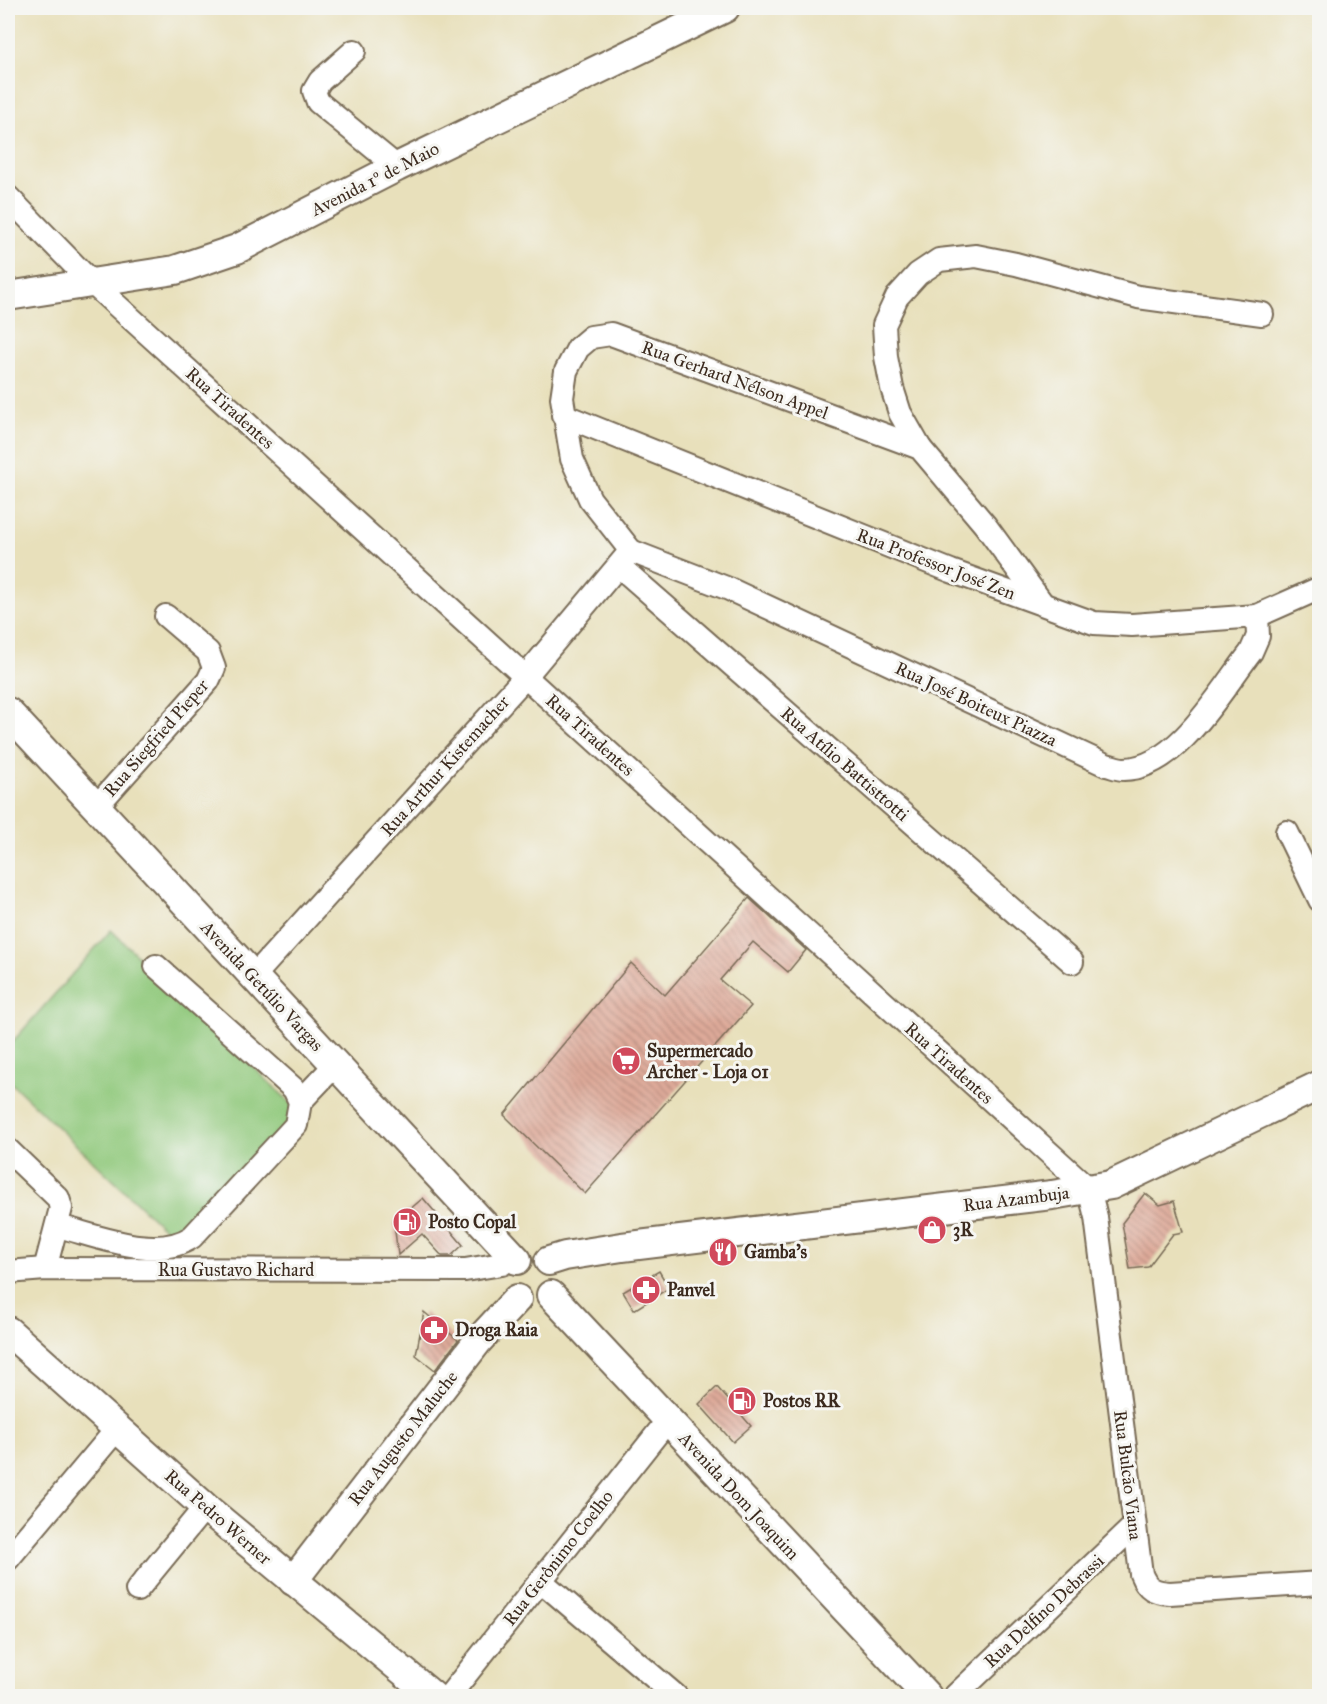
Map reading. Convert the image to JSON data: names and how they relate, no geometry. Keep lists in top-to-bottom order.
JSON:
{
  "streets": {
    "main road": [
      "Avenida 1º de Maio",
      "Avenida Getúlio Vargas",
      "Rua Azambuja",
      "Rua Augusto Maluche",
      "Avenida Dom Joaquim",
      "Rua Pedro Werner"
    ],
    "street": [
      "Rua Gerhard Nélson Appel",
      "Rua Tiradentes",
      "Rua Professor José Zen",
      "Rua José Boiteux Piazza",
      "Rua Siegfried Pieper",
      "Rua Atílio Battisttotti",
      "Rua Arthur Kistemacher",
      "Rua Gustavo Richard",
      "Rua Bulcão Viana",
      "Rua Gerônimo Coelho",
      "Rua Delfino Debrassi"
    ]
  },
  "crossings": [
    ["Avenida 1º de Maio", "Rua Tiradentes"],
    ["Rua Gerhard Nélson Appel", "Rua Professor José Zen"],
    ["Rua Gerhard Nélson Appel", "Rua José Boiteux Piazza"],
    ["Rua Gerhard Nélson Appel", "Rua Atílio Battisttotti"],
    ["Rua Gerhard Nélson Appel", "Rua Arthur Kistemacher"],
    ["Rua Tiradentes", "Rua Arthur Kistemacher"],
    ["Rua Tiradentes", "Rua Azambuja"],
    ["Rua Tiradentes", "Rua Bulcão Viana"],
    ["Rua Professor José Zen", "Rua José Boiteux Piazza"],
    ["Rua José Boiteux Piazza", "Rua Atílio Battisttotti"],
    ["Rua José Boiteux Piazza", "Rua Arthur Kistemacher"],
    ["Rua Siegfried Pieper", "Avenida Getúlio Vargas"],
    ["Rua Atílio Battisttotti", "Rua Arthur Kistemacher"],
    ["Rua Arthur Kistemacher", "Avenida Getúlio Vargas"],
    ["Avenida Getúlio Vargas", "Rua Azambuja"],
    ["Avenida Getúlio Vargas", "Rua Gustavo Richard"],
    ["Avenida Getúlio Vargas", "Rua Augusto Maluche"],
    ["Avenida Getúlio Vargas", "Avenida Dom Joaquim"],
    ["Rua Azambuja", "Rua Gustavo Richard"],
    ["Rua Azambuja", "Rua Augusto Maluche"],
    ["Rua Azambuja", "Rua Bulcão Viana"],
    ["Rua Azambuja", "Avenida Dom Joaquim"],
    ["Rua Gustavo Richard", "Rua Augusto Maluche"],
    ["Rua Gustavo Richard", "Avenida Dom Joaquim"],
    ["Rua Augusto Maluche", "Avenida Dom Joaquim"],
    ["Rua Augusto Maluche", "Rua Pedro Werner"],
    ["Rua Bulcão Viana", "Rua Delfino Debrassi"],
    ["Avenida Dom Joaquim", "Rua Gerônimo Coelho"]
  ],
  "places": {
    "supermarket": ["Supermercado Archer - Loja 01"],
    "fuel station": ["Posto Copal", "Postos RR"],
    "shop": ["3R"],
    "restaurant": ["Gamba's"],
    "pharmacy": ["Panvel", "Droga Raia"]
  }
}
